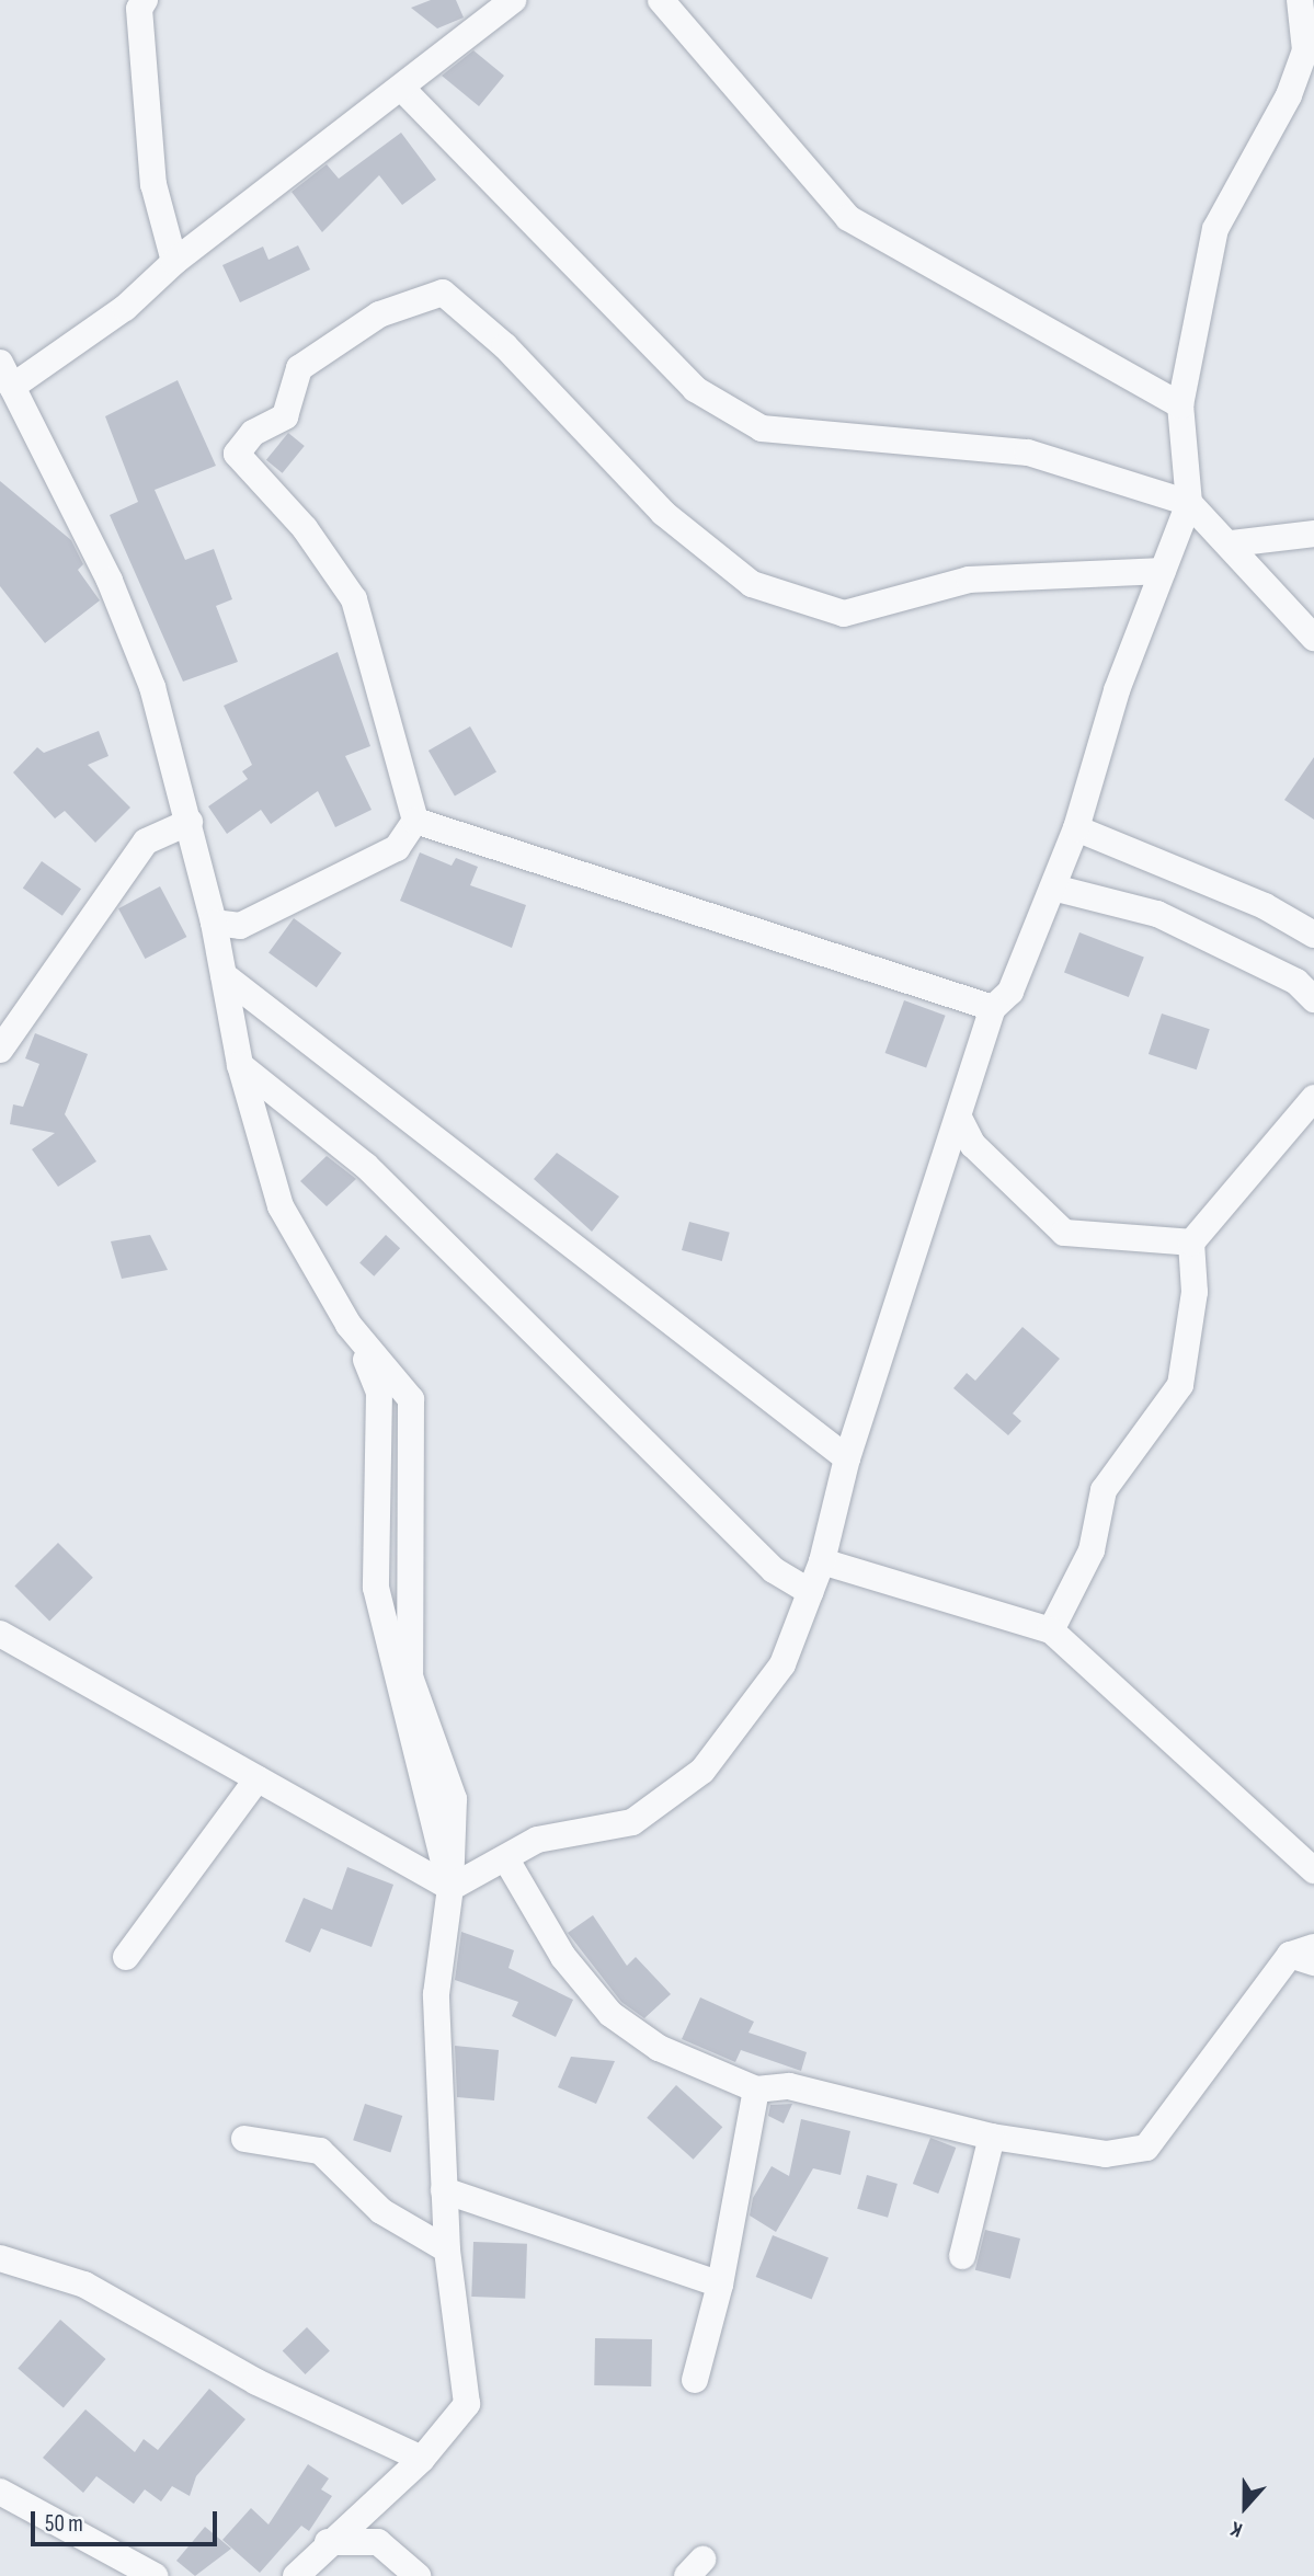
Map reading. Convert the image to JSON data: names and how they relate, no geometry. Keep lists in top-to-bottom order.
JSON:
{
  "scale_bar": "50 m",
  "north": "bottom"
}
